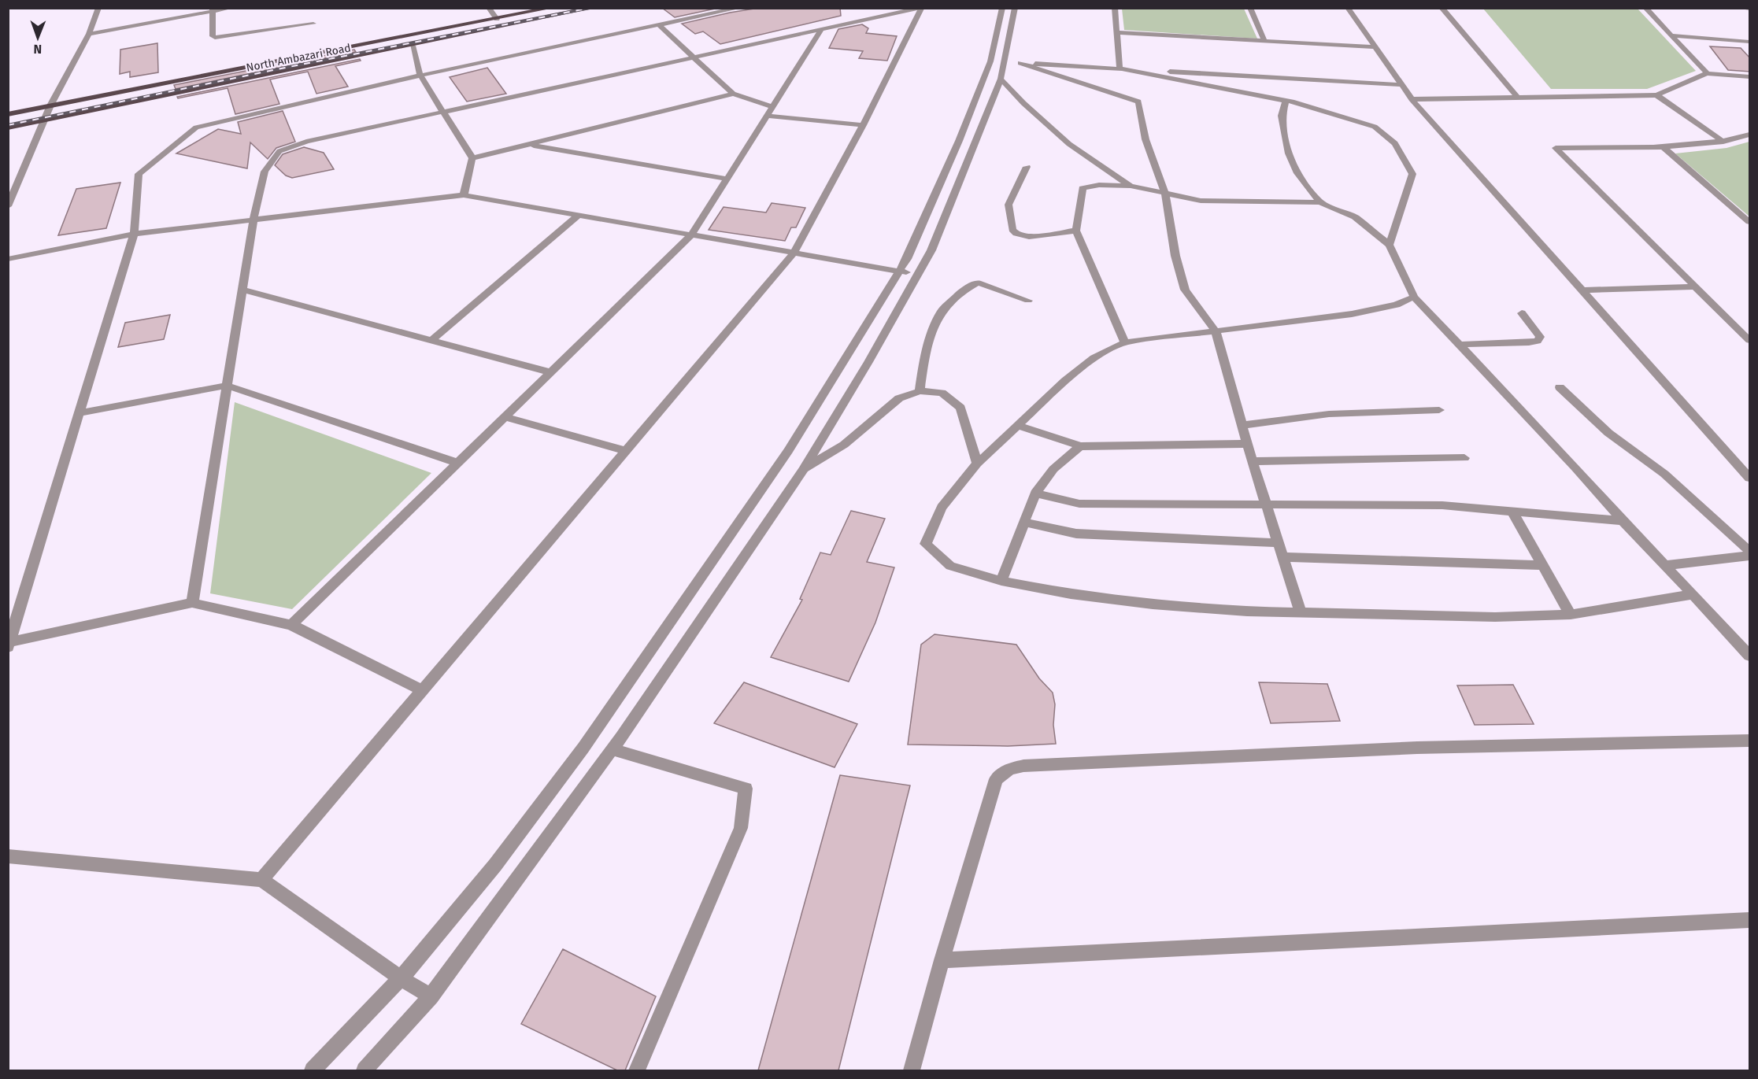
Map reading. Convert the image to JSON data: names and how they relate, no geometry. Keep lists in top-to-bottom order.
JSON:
{
  "streets": {
    "main road": ["North Ambazari Road"]
  },
  "north": "bottom"
}
